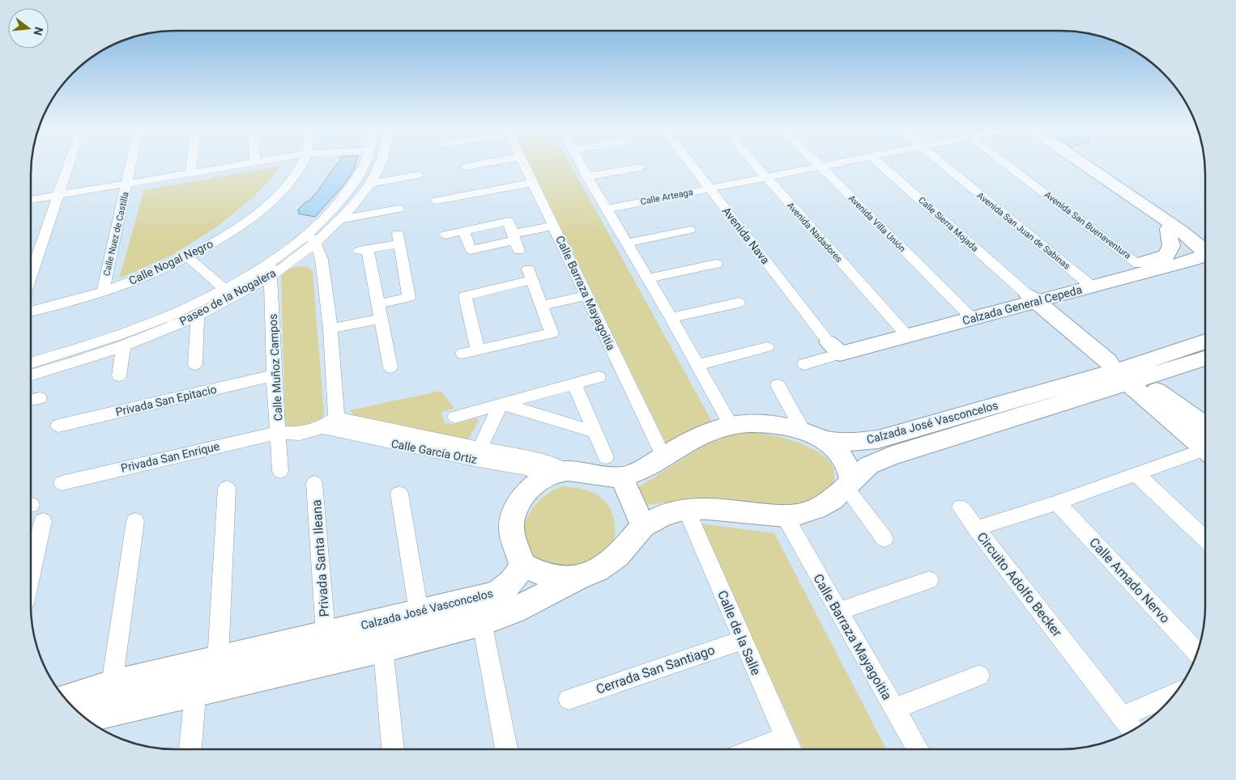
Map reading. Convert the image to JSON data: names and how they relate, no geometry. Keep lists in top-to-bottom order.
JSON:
{
  "streets": {
    "street": [
      "Calle Arteaga",
      "Avenida Villa Unión",
      "Calle Sierra Mojada",
      "Avenida San Buenaventura",
      "Avenida San Juan de Sabinas",
      "Avenida Nadadores",
      "Calle Nuez de Castilla",
      "Avenida Nava",
      "Calle Nogal Negro",
      "Calle Barraza Mayagoitia",
      "Paseo de la Nogalera",
      "Calzada General Cepeda",
      "Calle Muñoz Campos",
      "Privada San Epitacio",
      "Calzada José Vasconcelos",
      "Calle García Ortiz",
      "Privada San Enrique",
      "Privada Santa Ileana",
      "Calle Amado Nervo",
      "Circuito Adolfo Becker",
      "Calle de la Salle",
      "Cerrada San Santiago"
    ]
  },
  "crossings": [
    ["Calle Arteaga", "Avenida Villa Unión"],
    ["Calle Arteaga", "Avenida Nadadores"],
    ["Calle Arteaga", "Avenida Nava"],
    ["Avenida Villa Unión", "Calzada General Cepeda"],
    ["Calle Sierra Mojada", "Calzada General Cepeda"],
    ["Avenida San Buenaventura", "Calzada General Cepeda"],
    ["Avenida San Juan de Sabinas", "Calzada General Cepeda"],
    ["Avenida Nadadores", "Calzada General Cepeda"],
    ["Calle Nuez de Castilla", "Calle Nogal Negro"],
    ["Avenida Nava", "Calzada General Cepeda"],
    ["Calle Barraza Mayagoitia", "Calzada José Vasconcelos"],
    ["Paseo de la Nogalera", "Calle Muñoz Campos"],
    ["Calle Muñoz Campos", "Privada San Epitacio"],
    ["Calle Muñoz Campos", "Calle García Ortiz"],
    ["Calle Muñoz Campos", "Privada San Enrique"],
    ["Calzada José Vasconcelos", "Calle García Ortiz"],
    ["Calzada José Vasconcelos", "Privada Santa Ileana"],
    ["Calzada José Vasconcelos", "Calle de la Salle"],
    ["Calle García Ortiz", "Privada San Enrique"],
    ["Calle Amado Nervo", "Circuito Adolfo Becker"],
    ["Calle de la Salle", "Cerrada San Santiago"]
  ],
  "north": "right"
}
